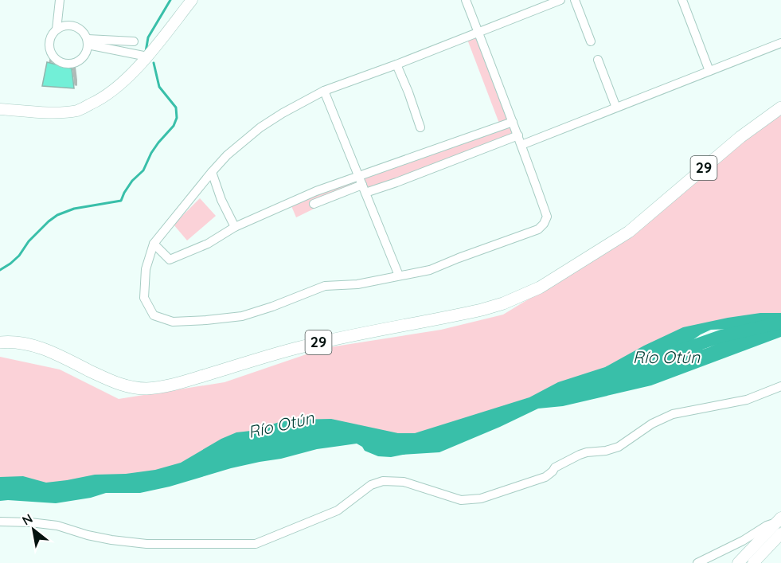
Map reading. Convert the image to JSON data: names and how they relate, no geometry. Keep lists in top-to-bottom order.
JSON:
{
  "streets": {
    "highway": ["29"]
  },
  "water": ["Río Otún"],
  "north": "top left"
}
